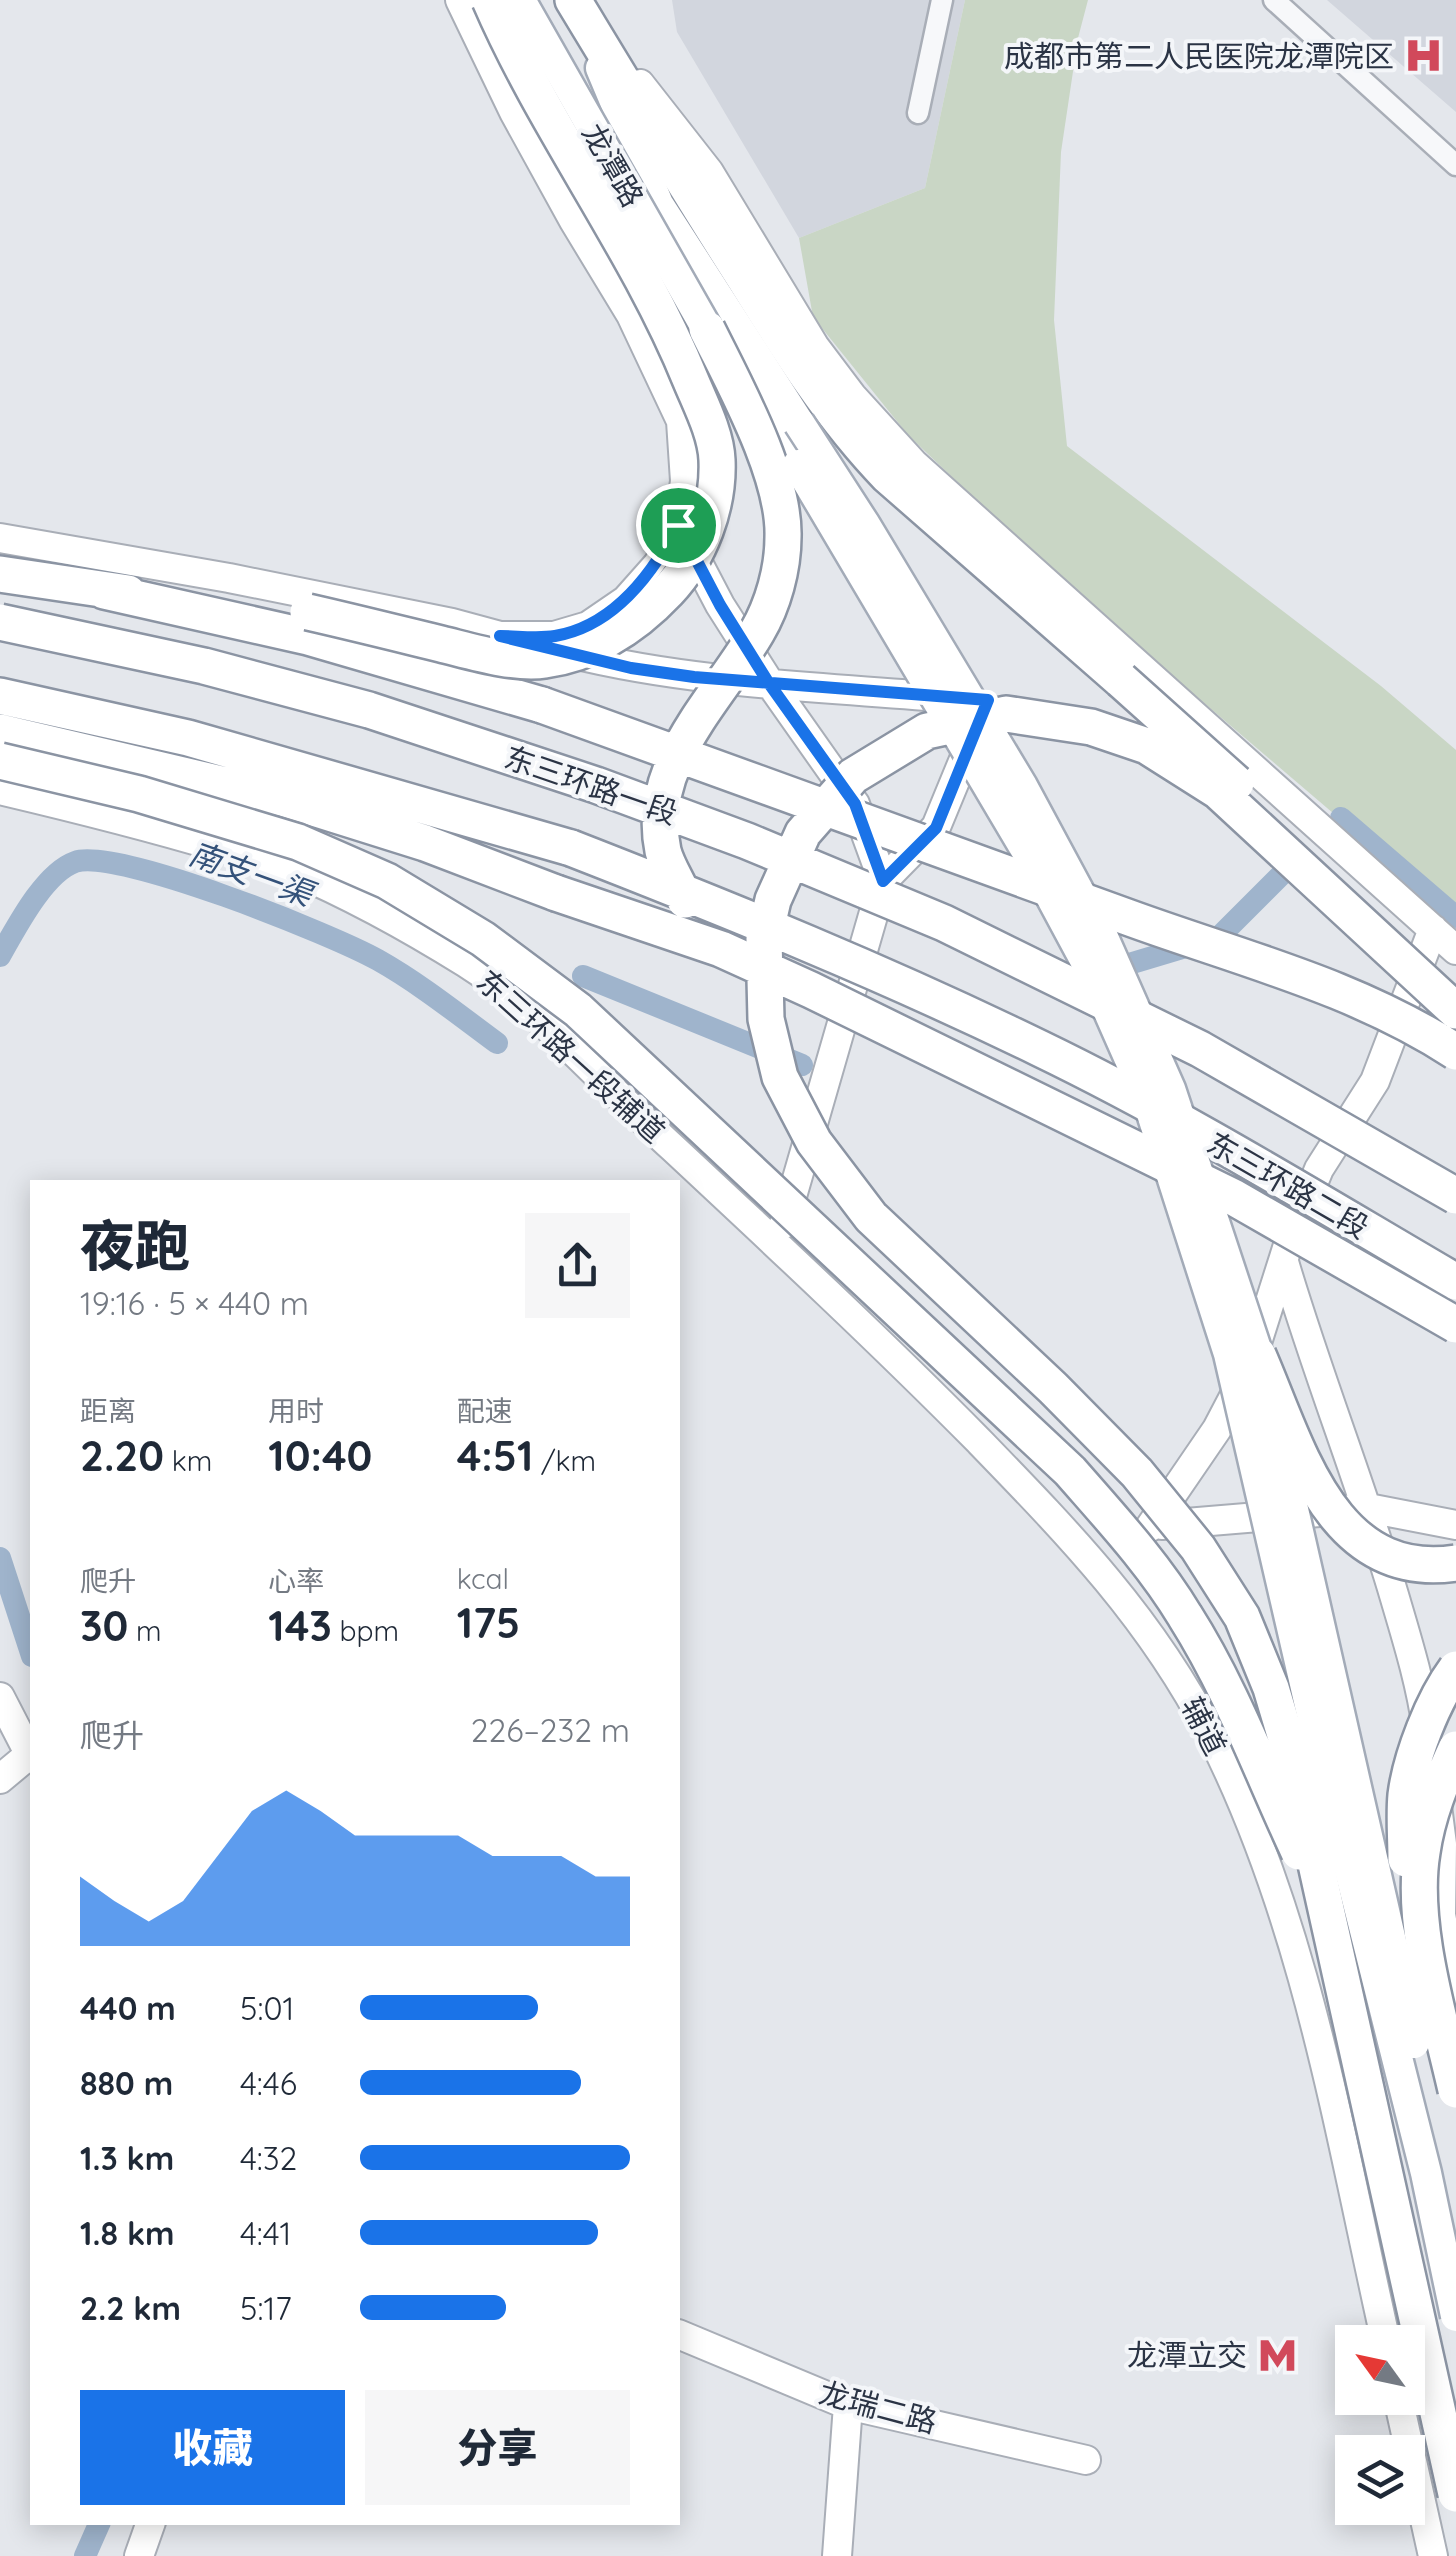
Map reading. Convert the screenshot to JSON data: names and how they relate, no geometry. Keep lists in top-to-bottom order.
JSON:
{
  "streets": {
    "highway": ["东三环路一段", "东三环路二段"],
    "main road": [
      "龙潭路",
      "东三环路一段辅道",
      "辅道",
      "龙瑞二路"
    ]
  },
  "crossings": [
    ["东三环路一段辅道", "辅道"]
  ],
  "water": ["南支一渠"],
  "places": {
    "hospital": ["成都市第二人民医院龙潭院区"],
    "metro station": ["龙潭立交"]
  },
  "north": "top left",
  "page": {
    "heading": ["夜跑", "19:16 · 5 × 440 m"],
    "stats": [
      ["距离", "2.20 km"],
      ["用时", "10:40"],
      ["配速", "4:51 /km"],
      ["爬升", "30 m"],
      ["心率", "143 bpm"],
      ["kcal", "175"]
    ],
    "chart": ["爬升", "226–232 m"],
    "list": [
      {
        "name": "440 m",
        "note": "5:01"
      },
      {
        "name": "880 m",
        "note": "4:46"
      },
      {
        "name": "1.3 km",
        "note": "4:32"
      },
      {
        "name": "1.8 km",
        "note": "4:41"
      },
      {
        "name": "2.2 km",
        "note": "5:17"
      }
    ],
    "buttons": ["收藏", "分享"]
  }
}
